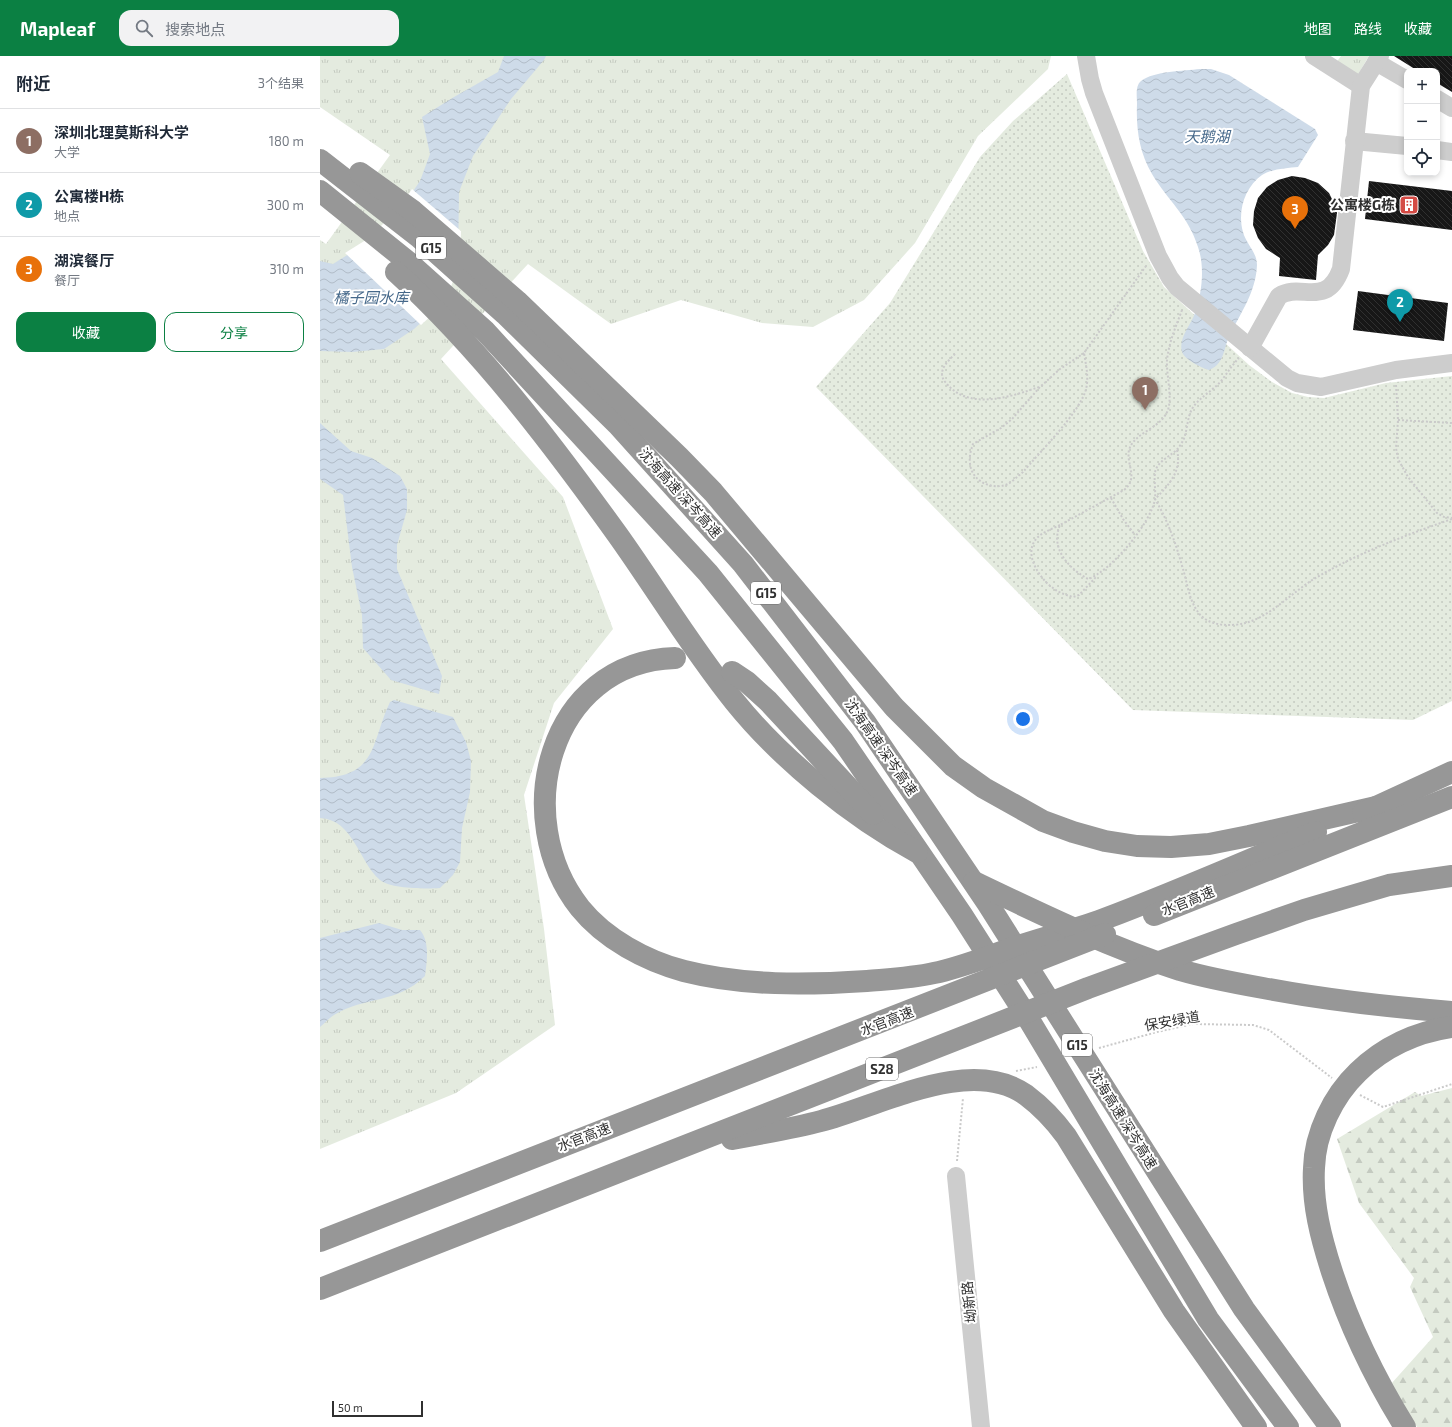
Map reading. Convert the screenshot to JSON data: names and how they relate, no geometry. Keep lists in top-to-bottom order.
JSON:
{
  "streets": {
    "highway": [
      "G15",
      "沈海高速 深岑高速",
      "水官高速",
      "S28"
    ],
    "street": ["坳新路"],
    "path": ["保安绿道"]
  },
  "water": ["天鹅湖", "橘子园水库"],
  "places": {
    "building": ["公寓楼G栋"]
  },
  "scale_bar": "50 m",
  "page": {
    "header": "Mapleaf",
    "search": "搜索地点",
    "nav": ["地图", "路线", "收藏"],
    "heading": ["附近", "3个结果"],
    "map_buttons": ["+", "−"],
    "list": [
      {
        "mark": "1",
        "name": "深圳北理莫斯科大学",
        "note": "大学",
        "value": "180 m"
      },
      {
        "mark": "2",
        "name": "公寓楼H栋",
        "note": "地点",
        "value": "300 m"
      },
      {
        "mark": "3",
        "name": "湖滨餐厅",
        "note": "餐厅",
        "value": "310 m"
      }
    ],
    "pins": ["3", "2", "1"],
    "buttons": ["收藏", "分享"],
    "scale": "50 m"
  }
}
